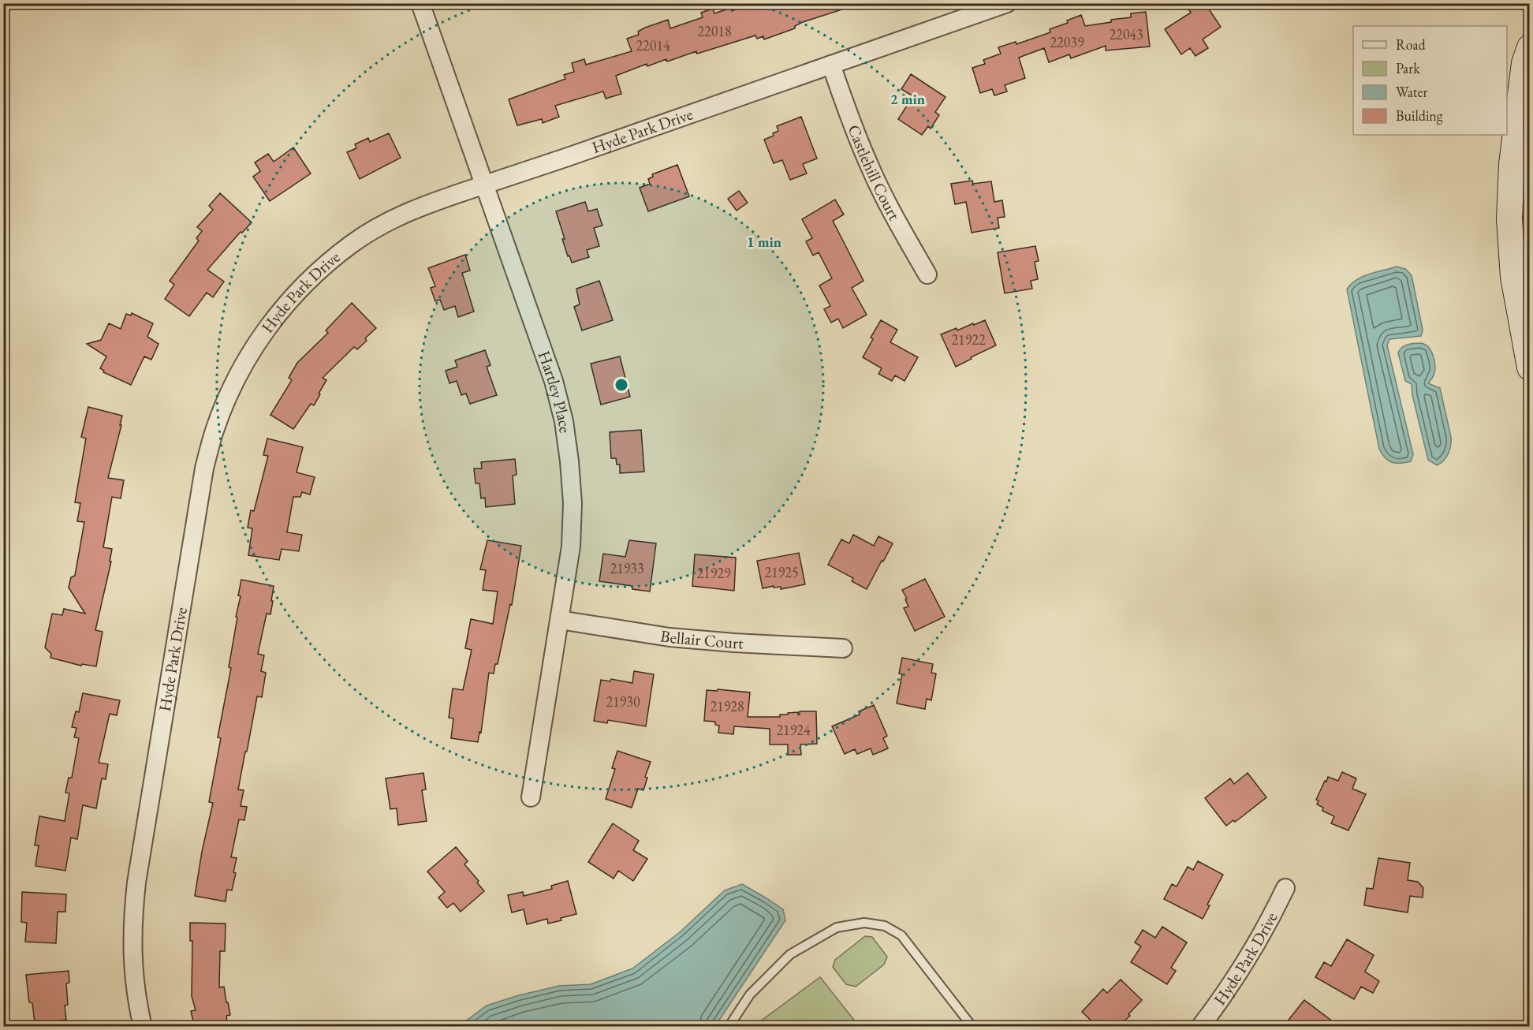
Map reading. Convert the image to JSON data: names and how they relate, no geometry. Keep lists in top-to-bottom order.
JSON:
{
  "streets": {
    "street": [
      "Hyde Park Drive",
      "Castlehill Court",
      "Hartley Place",
      "Bellair Court"
    ]
  },
  "crossings": [
    ["Hyde Park Drive", "Castlehill Court"],
    ["Hyde Park Drive", "Hartley Place"],
    ["Hartley Place", "Bellair Court"]
  ],
  "house_numbers": [
    "22018",
    "22043",
    "22039",
    "22014",
    "21922",
    "21933",
    "21925",
    "21929",
    "21930",
    "21928",
    "21924"
  ],
  "legend": [
    "Road",
    "Park",
    "Water",
    "Building"
  ],
  "rings": ["2 min", "1 min"]
}
